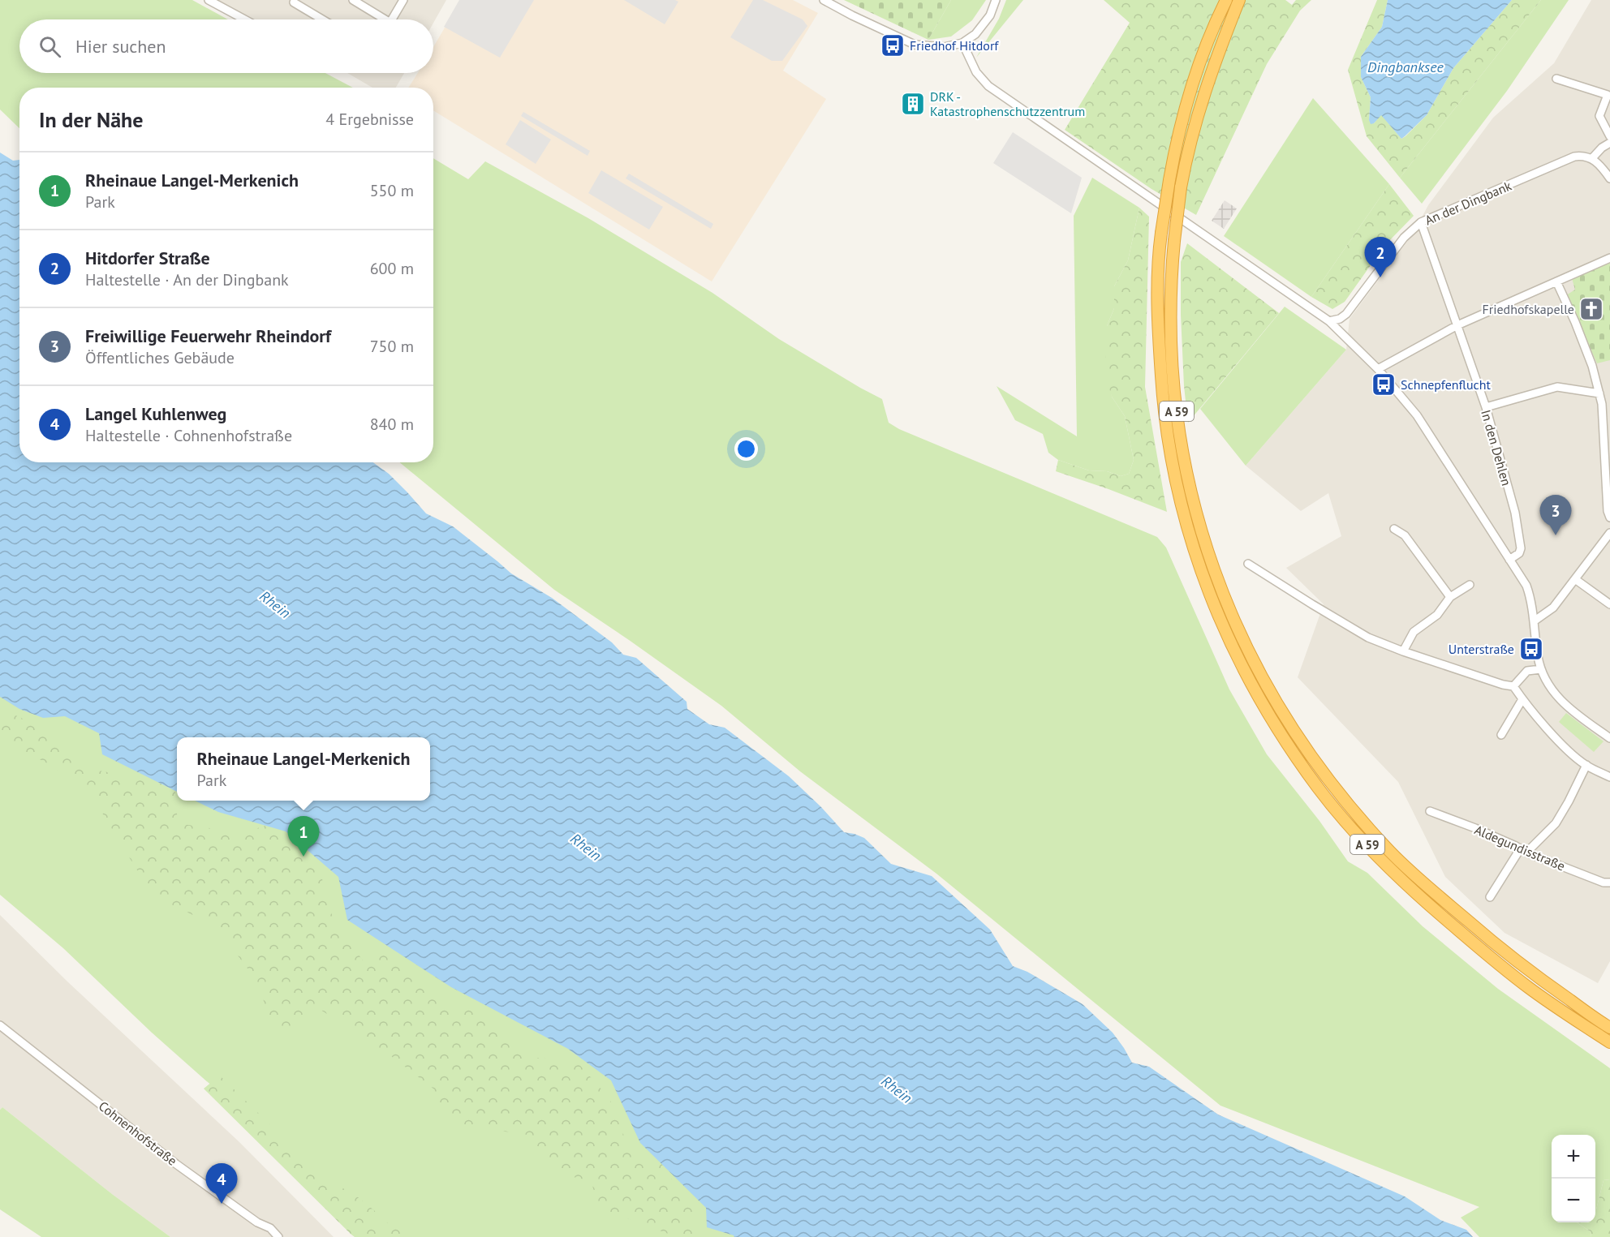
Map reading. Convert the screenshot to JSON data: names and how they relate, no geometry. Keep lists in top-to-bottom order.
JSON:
{
  "streets": {
    "highway": ["A 59"],
    "street": [
      "An der Dingbank",
      "In den Dehlen",
      "Aldegundisstraße",
      "Cohnenhofstraße"
    ]
  },
  "crossings": [
    ["An der Dingbank", "In den Dehlen"]
  ],
  "water": ["Dingbanksee", "Rhein"],
  "places": {
    "bus stop": ["Friedhof Hitdorf", "Schnepfenflucht", "Unterstraße"],
    "building": ["DRK - Katastrophenschutzzentrum"],
    "church": ["Friedhofskapelle"]
  },
  "page": {
    "search": "Hier suchen",
    "heading": ["In der Nähe", "4 Ergebnisse"],
    "list": [
      {
        "mark": "1",
        "name": "Rheinaue Langel-Merkenich",
        "note": "Park",
        "value": "550 m"
      },
      {
        "mark": "2",
        "name": "Hitdorfer Straße",
        "note": "Haltestelle · An der Dingbank",
        "value": "600 m"
      },
      {
        "mark": "3",
        "name": "Freiwillige Feuerwehr Rheindorf",
        "note": "Öffentliches Gebäude",
        "value": "750 m"
      },
      {
        "mark": "4",
        "name": "Langel Kuhlenweg",
        "note": "Haltestelle · Cohnenhofstraße",
        "value": "840 m"
      }
    ],
    "pins": [
      "2",
      "3",
      "1",
      "4"
    ],
    "popup": ["Rheinaue Langel-Merkenich", "Park"],
    "map_buttons": ["+", "−"]
  }
}
